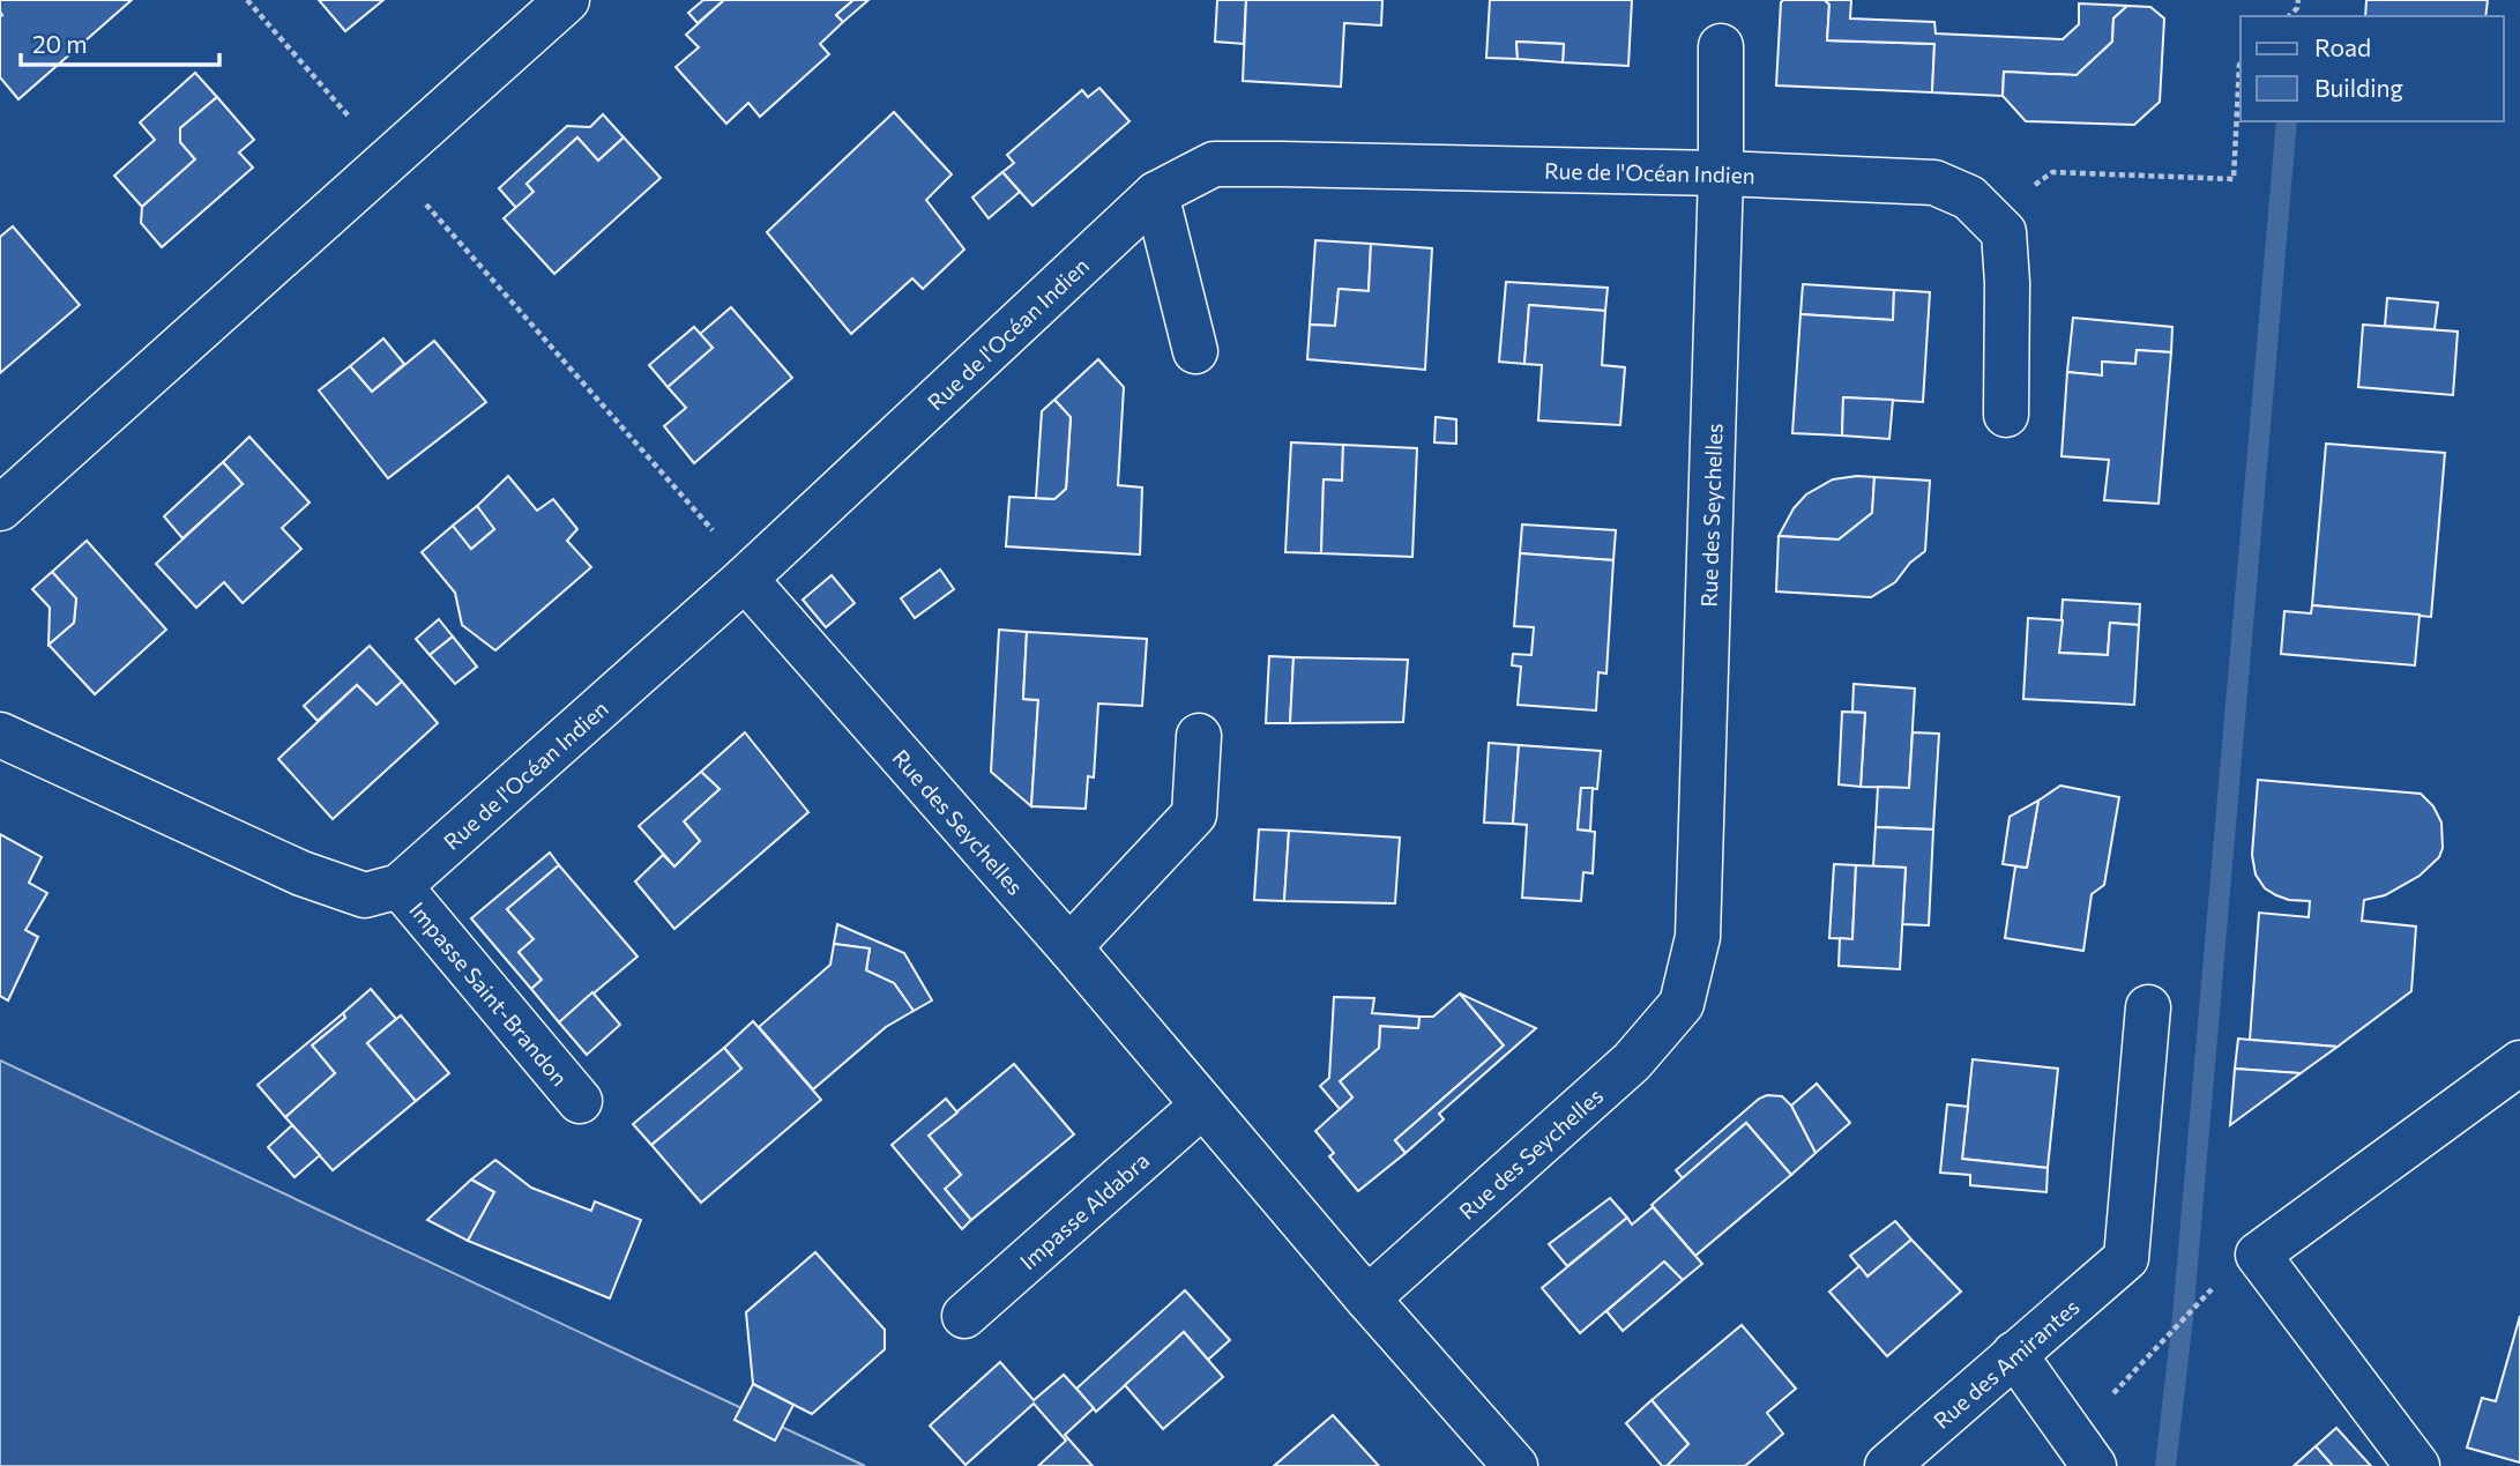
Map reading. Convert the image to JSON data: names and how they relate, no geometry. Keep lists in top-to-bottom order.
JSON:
{
  "streets": {
    "street": [
      "Rue de l'Océan Indien",
      "Rue des Seychelles",
      "Impasse Saint-Brandon",
      "Impasse Aldabra",
      "Rue des Amirantes"
    ]
  },
  "crossings": [
    ["Rue de l'Océan Indien", "Rue des Seychelles"],
    ["Rue de l'Océan Indien", "Impasse Saint-Brandon"],
    ["Rue des Seychelles", "Impasse Aldabra"]
  ],
  "legend": ["Road", "Building"],
  "scale_bar": "20 m"
}
